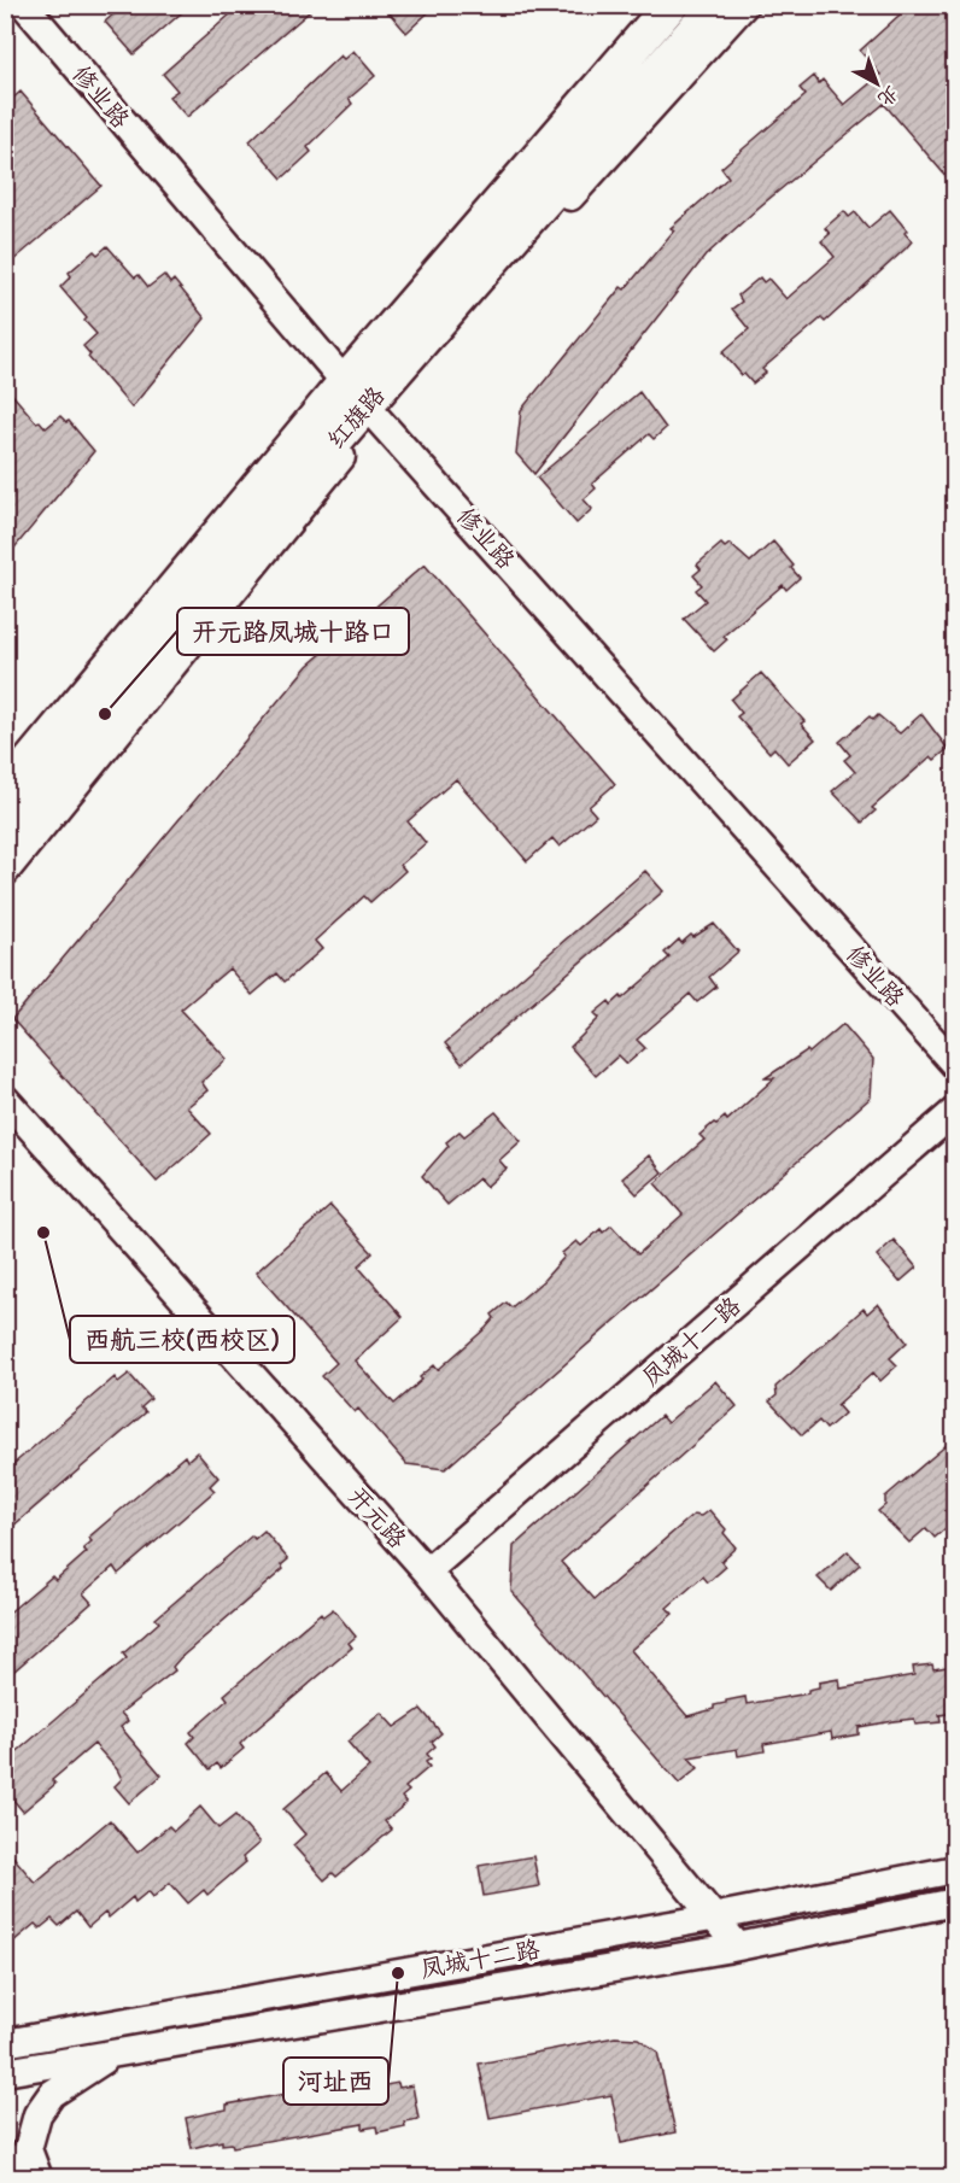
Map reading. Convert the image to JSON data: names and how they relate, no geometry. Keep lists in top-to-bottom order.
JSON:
{
  "streets": {
    "main road": ["红旗路"],
    "street": [
      "修业路",
      "凤城十一路",
      "开元路",
      "凤城十二路"
    ]
  },
  "crossings": [
    ["修业路", "红旗路"],
    ["凤城十一路", "开元路"],
    ["开元路", "凤城十二路"]
  ],
  "places": ["开元路凤城十路口", "西航三校(西校区)", "河址西"],
  "north": "bottom right"
}
